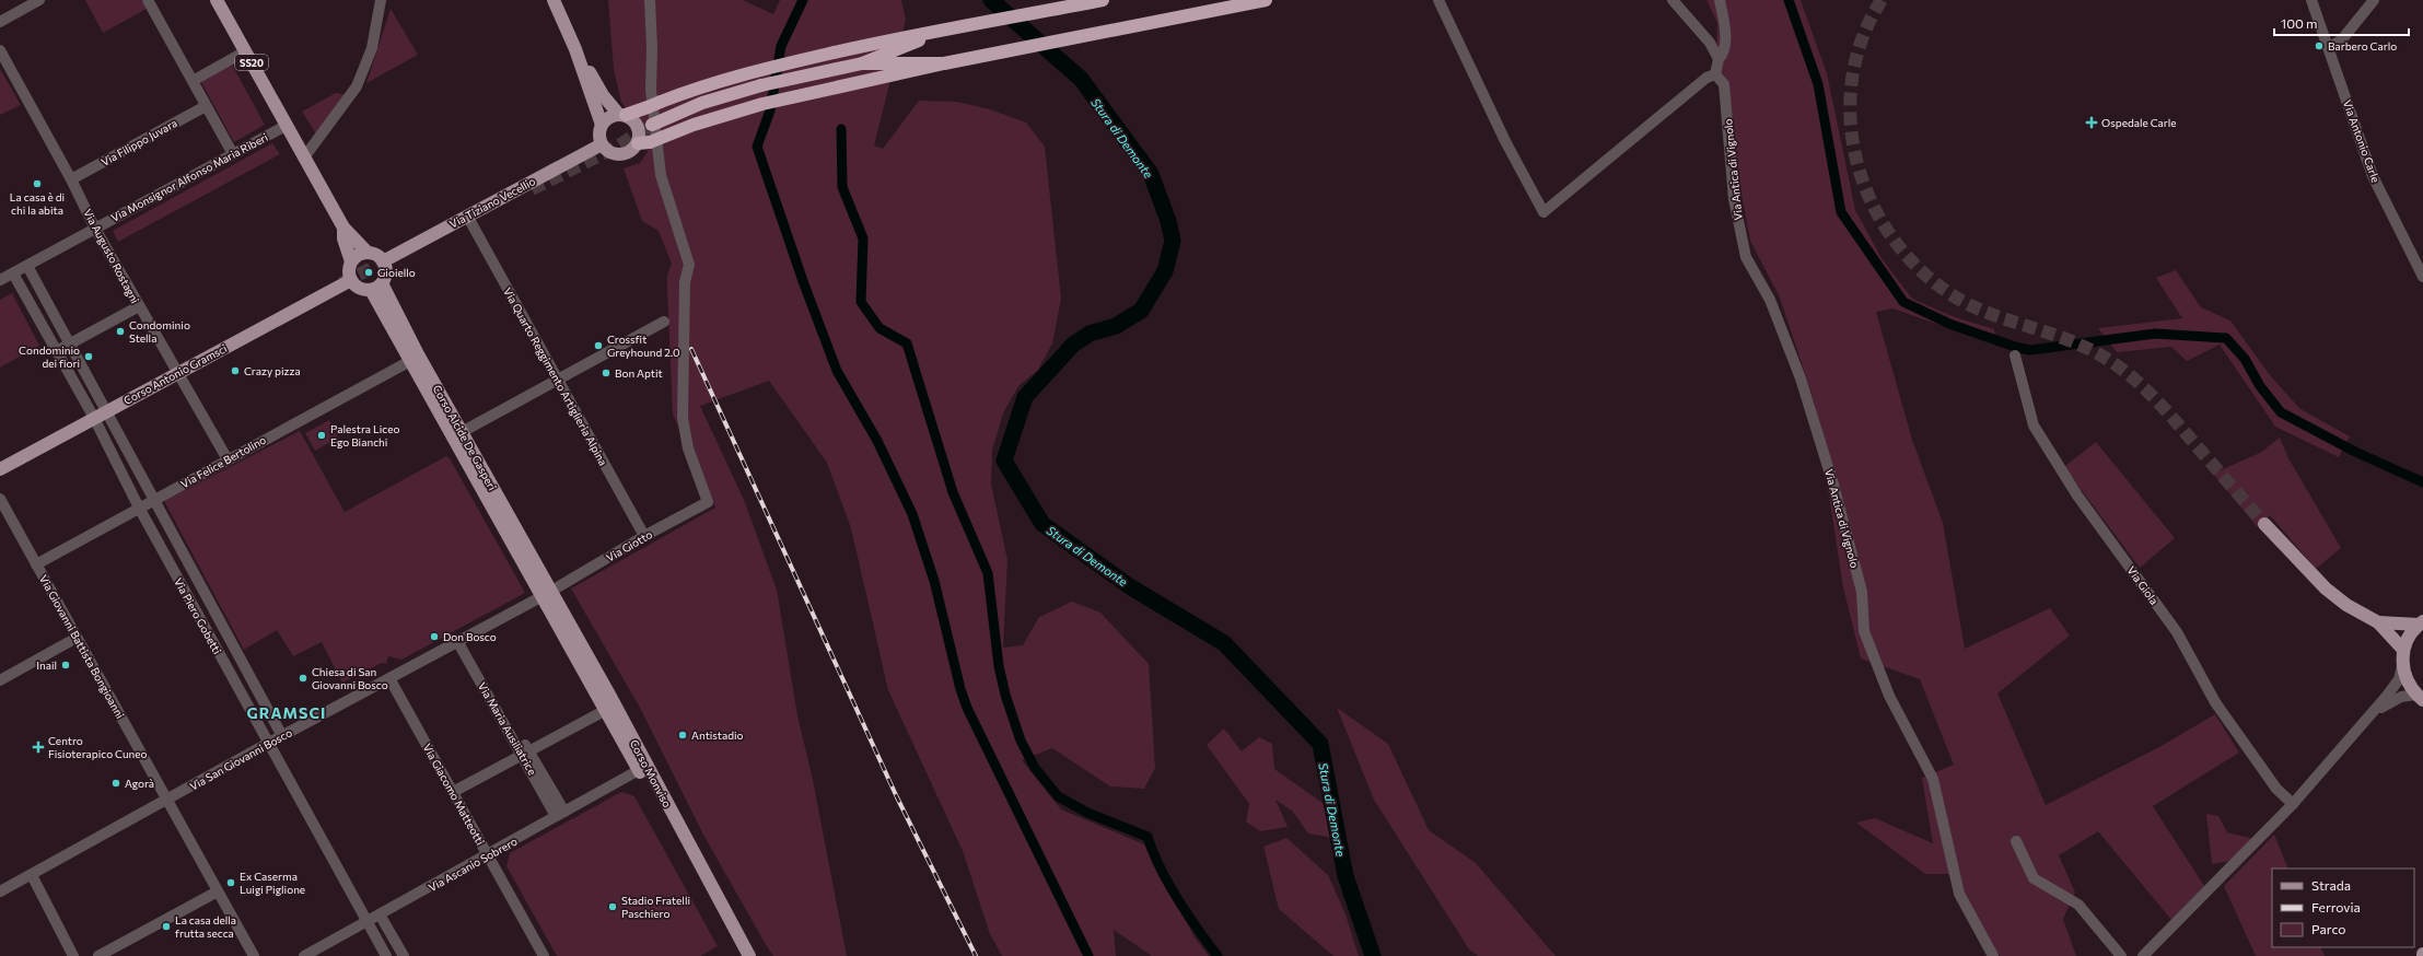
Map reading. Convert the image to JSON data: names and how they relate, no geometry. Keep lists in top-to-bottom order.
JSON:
{
  "streets": {
    "main road": [
      "SS20",
      "Via Tiziano Vecellio",
      "Corso Antonio Gramsci",
      "Corso Alcide De Gasperi",
      "Corso Monviso"
    ],
    "street": [
      "Via Antonio Carle",
      "Via Filippo Juvara",
      "Via Antica di Vignolo",
      "Via Monsignor Alfonso Maria Riberi",
      "Via Augusto Rostagni",
      "Via Quarto Reggimento Artiglieria Alpina",
      "Via Felice Bertolino",
      "Via Giotto",
      "Via Giola",
      "Via Piero Gobetti",
      "Via Giovanni Battista Bongioanni",
      "Via Maria Ausiliatrice",
      "Via San Giovanni Bosco",
      "Via Giacomo Matteotti",
      "Via Ascanio Sobrero"
    ]
  },
  "crossings": [
    ["SS20", "Via Monsignor Alfonso Maria Riberi"],
    ["SS20", "Via Tiziano Vecellio"],
    ["SS20", "Corso Antonio Gramsci"],
    ["SS20", "Corso Alcide De Gasperi"],
    ["Via Filippo Juvara", "Via Augusto Rostagni"],
    ["Via Monsignor Alfonso Maria Riberi", "Via Augusto Rostagni"],
    ["Via Monsignor Alfonso Maria Riberi", "Via Piero Gobetti"],
    ["Via Tiziano Vecellio", "Corso Antonio Gramsci"],
    ["Via Tiziano Vecellio", "Via Quarto Reggimento Artiglieria Alpina"],
    ["Via Tiziano Vecellio", "Corso Alcide De Gasperi"],
    ["Via Augusto Rostagni", "Corso Antonio Gramsci"],
    ["Via Augusto Rostagni", "Via Felice Bertolino"],
    ["Corso Antonio Gramsci", "Corso Alcide De Gasperi"],
    ["Corso Antonio Gramsci", "Via Piero Gobetti"],
    ["Via Quarto Reggimento Artiglieria Alpina", "Via Giotto"],
    ["Corso Alcide De Gasperi", "Via Felice Bertolino"],
    ["Corso Alcide De Gasperi", "Via Giotto"],
    ["Corso Alcide De Gasperi", "Via San Giovanni Bosco"],
    ["Corso Alcide De Gasperi", "Corso Monviso"],
    ["Via Felice Bertolino", "Via Piero Gobetti"],
    ["Via Felice Bertolino", "Via Giovanni Battista Bongioanni"],
    ["Via Giotto", "Via San Giovanni Bosco"],
    ["Via Giotto", "Corso Monviso"],
    ["Via Piero Gobetti", "Via San Giovanni Bosco"],
    ["Via Piero Gobetti", "Via Ascanio Sobrero"],
    ["Via Giovanni Battista Bongioanni", "Via San Giovanni Bosco"],
    ["Via Maria Ausiliatrice", "Via San Giovanni Bosco"],
    ["Via Maria Ausiliatrice", "Via Ascanio Sobrero"],
    ["Via San Giovanni Bosco", "Corso Monviso"],
    ["Via San Giovanni Bosco", "Via Giacomo Matteotti"],
    ["Corso Monviso", "Via Ascanio Sobrero"],
    ["Via Giacomo Matteotti", "Via Ascanio Sobrero"]
  ],
  "districts": ["GRAMSCI"],
  "water": ["Stura di Demonte"],
  "places": {
    "other": [
      "Barbero Carlo",
      "La casa è di chi la abita",
      "Gioiello",
      "Condominio Stella",
      "Crossfit Greyhound 2.0",
      "Condominio dei fiori",
      "Crazy pizza",
      "Bon Aptit",
      "Palestra Liceo Ego Bianchi",
      "Don Bosco",
      "Inail",
      "Chiesa di San Giovanni Bosco",
      "Antistadio",
      "Agorà",
      "Ex Caserma Luigi Piglione",
      "Stadio Fratelli Paschiero",
      "La casa della frutta secca"
    ],
    "health": ["Ospedale Carle", "Centro Fisioterapico Cuneo"]
  },
  "legend": ["Strada", "Ferrovia", "Parco"],
  "scale_bar": "100 m"
}
